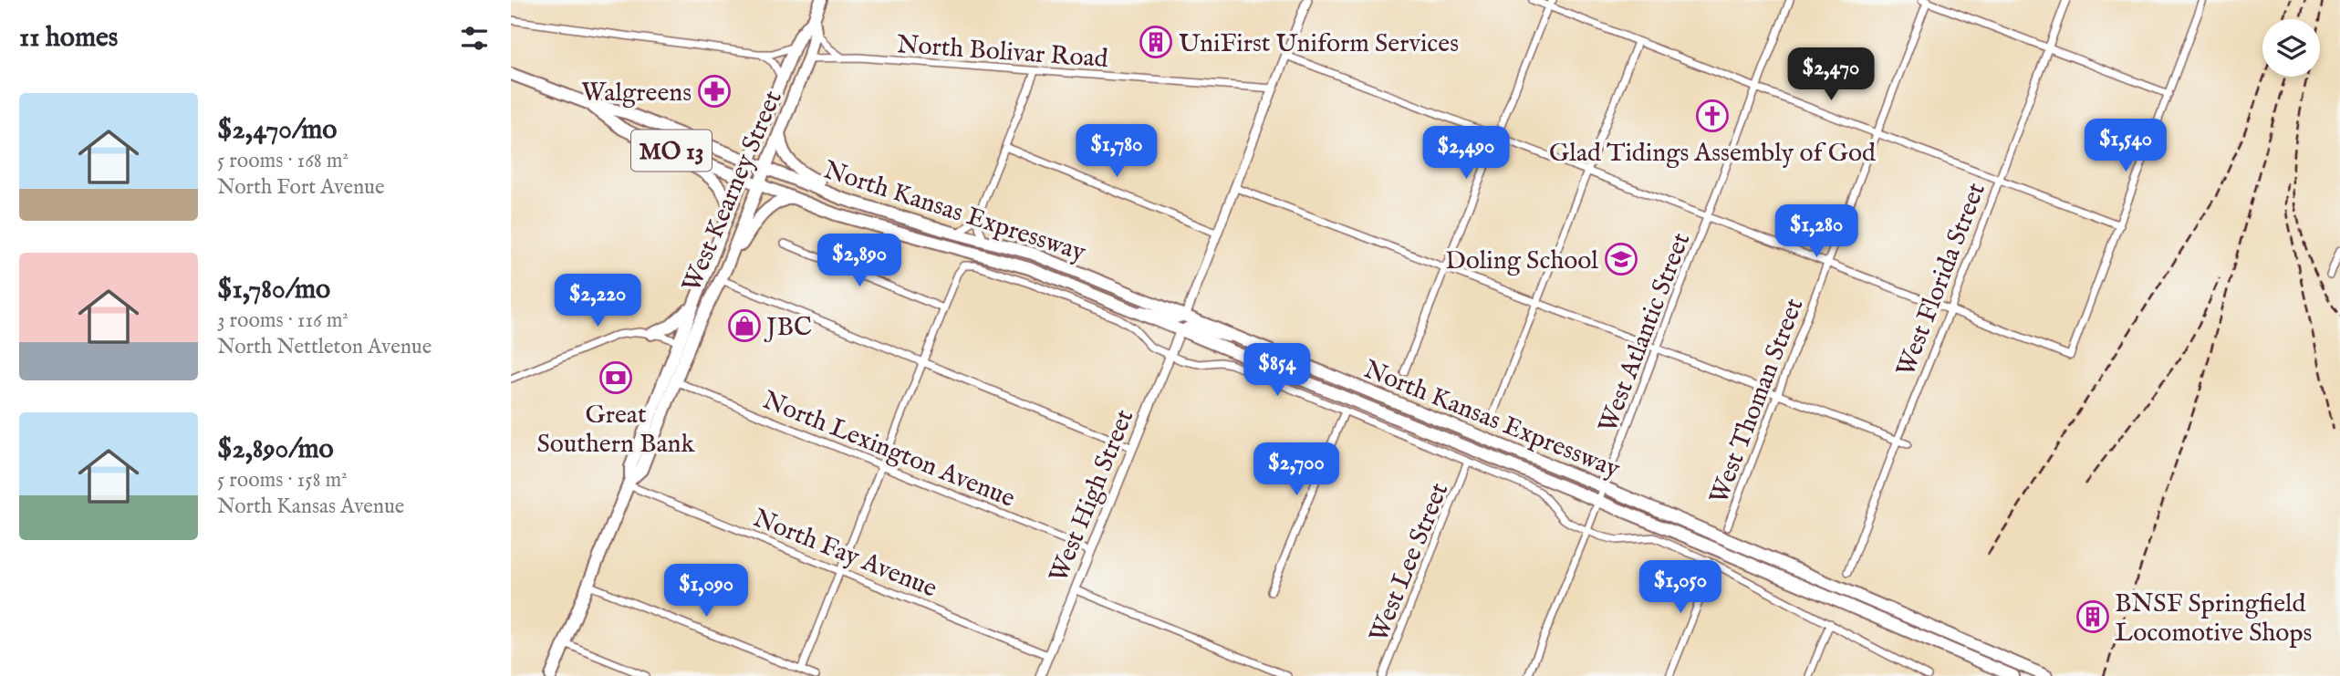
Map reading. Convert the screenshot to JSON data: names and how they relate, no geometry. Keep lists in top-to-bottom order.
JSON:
{
  "streets": {
    "main road": ["MO 13", "West Kearney Street", "North Kansas Expressway"],
    "street": [
      "North Bolivar Road",
      "West Florida Street",
      "West Atlantic Street",
      "West Thoman Street",
      "North Lexington Avenue",
      "West High Street",
      "North Fay Avenue",
      "West Lee Street"
    ]
  },
  "crossings": [
    ["North Bolivar Road", "West Kearney Street"],
    ["West Kearney Street", "North Kansas Expressway"],
    ["West Kearney Street", "North Lexington Avenue"],
    ["West Kearney Street", "North Fay Avenue"],
    ["North Kansas Expressway", "West Atlantic Street"],
    ["North Kansas Expressway", "West High Street"],
    ["North Lexington Avenue", "West High Street"],
    ["West High Street", "North Fay Avenue"]
  ],
  "places": {
    "building": ["UniFirst Uniform Services", "BNSF Springfield Locomotive Shops"],
    "pharmacy": ["Walgreens"],
    "church": ["Glad Tidings Assembly of God"],
    "school or university": ["Doling School"],
    "shop": ["JBC"],
    "bank": ["Great Southern Bank"]
  },
  "page": {
    "heading": "11 homes",
    "price": [
      "$2,470",
      "$1,540",
      "$1,780",
      "$2,490",
      "$1,280",
      "$2,890",
      "$2,220",
      "$854",
      "$2,700",
      "$1,050",
      "$1,090"
    ],
    "list": [
      {
        "name": "$2,470/mo",
        "note": "5 rooms · 168 m² · North Fort Avenue"
      },
      {
        "name": "$1,780/mo",
        "note": "3 rooms · 116 m² · North Nettleton Avenue"
      },
      {
        "name": "$2,890/mo",
        "note": "5 rooms · 158 m² · North Kansas Avenue"
      }
    ]
  }
}
